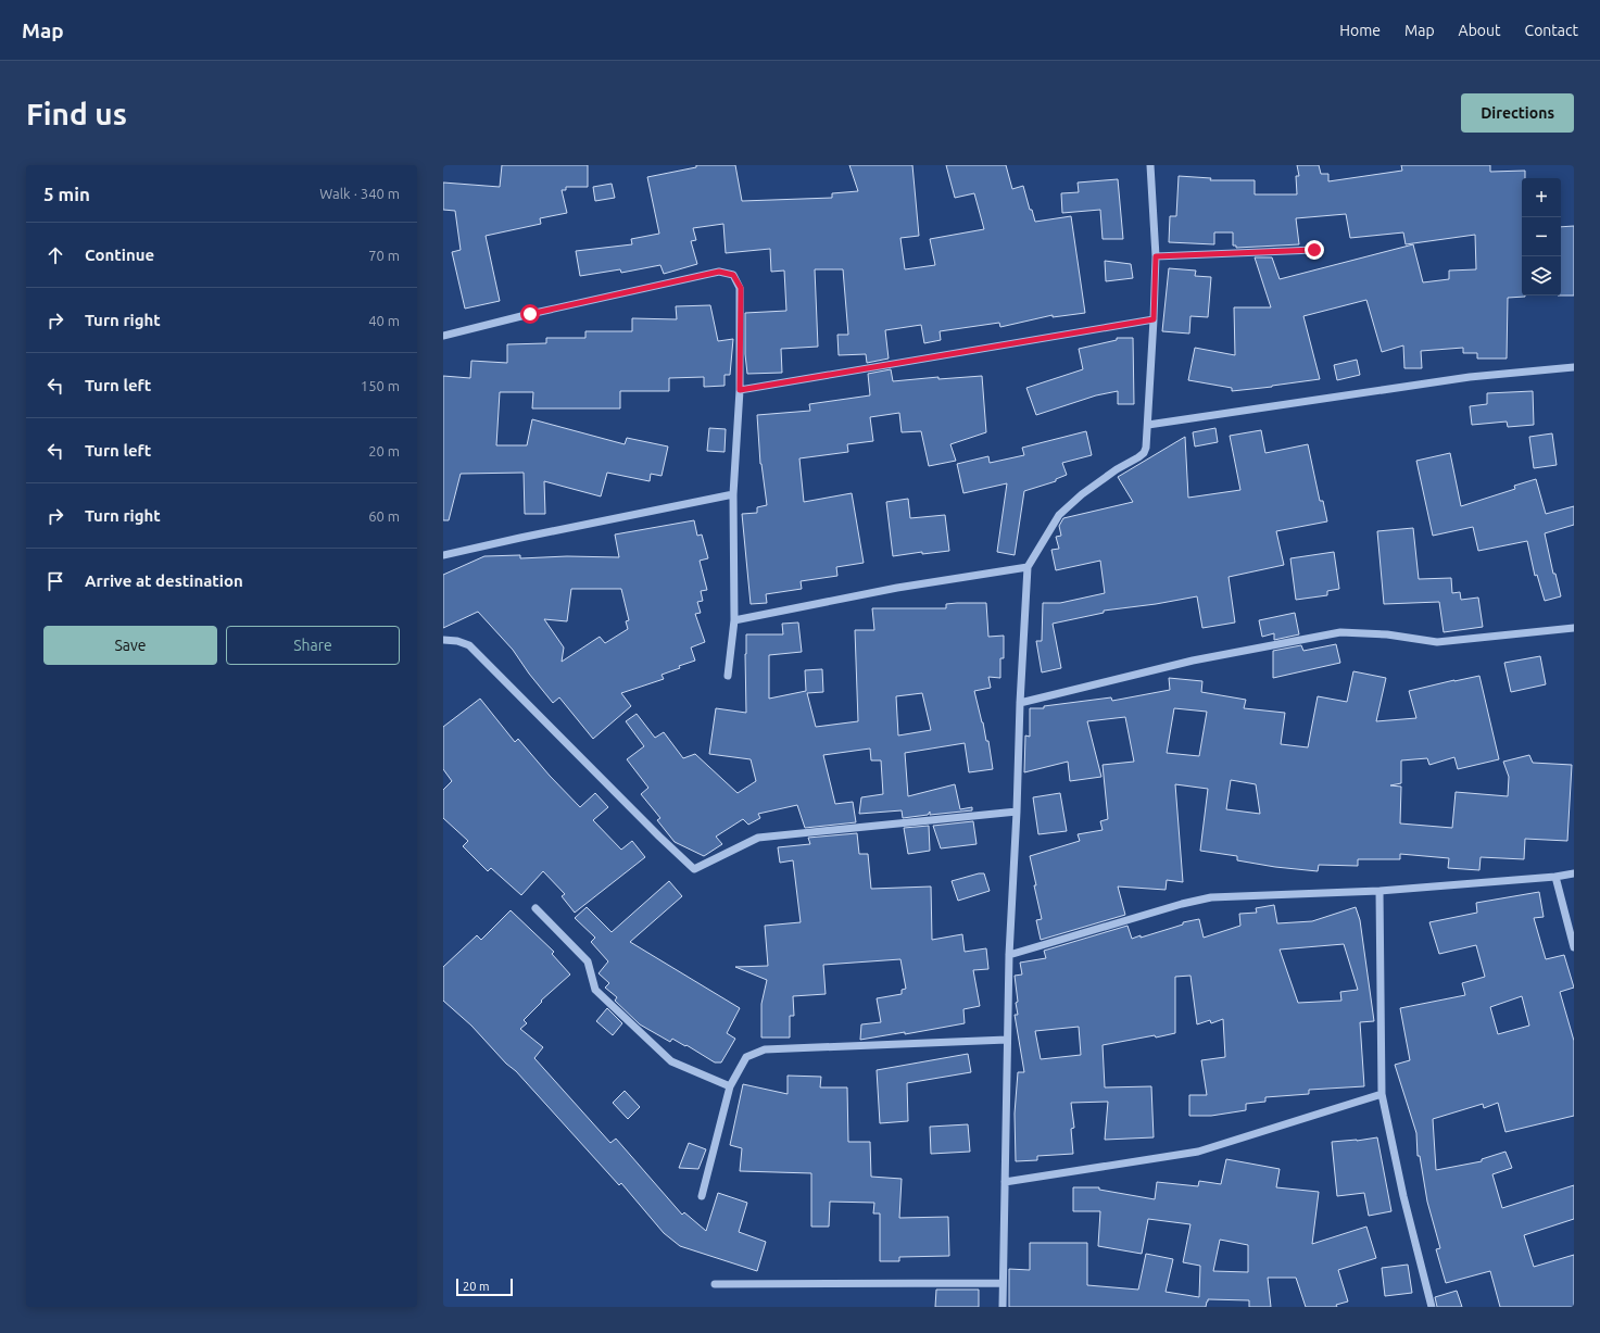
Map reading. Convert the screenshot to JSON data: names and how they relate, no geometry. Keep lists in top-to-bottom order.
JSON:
{
  "scale_bar": "20 m",
  "page": {
    "header": "Map",
    "nav": [
      "Home",
      "Map",
      "About",
      "Contact"
    ],
    "buttons": [
      "Directions",
      ["Save", "Share"]
    ],
    "title": "Find us",
    "heading": ["5 min", "Walk · 340 m"],
    "map_buttons": ["+", "−"],
    "list": [
      ["Continue", "70 m"],
      ["Turn right", "40 m"],
      ["Turn left", "150 m"],
      ["Turn left", "20 m"],
      ["Turn right", "60 m"],
      "Arrive at destination"
    ],
    "scale": "20 m"
  }
}
